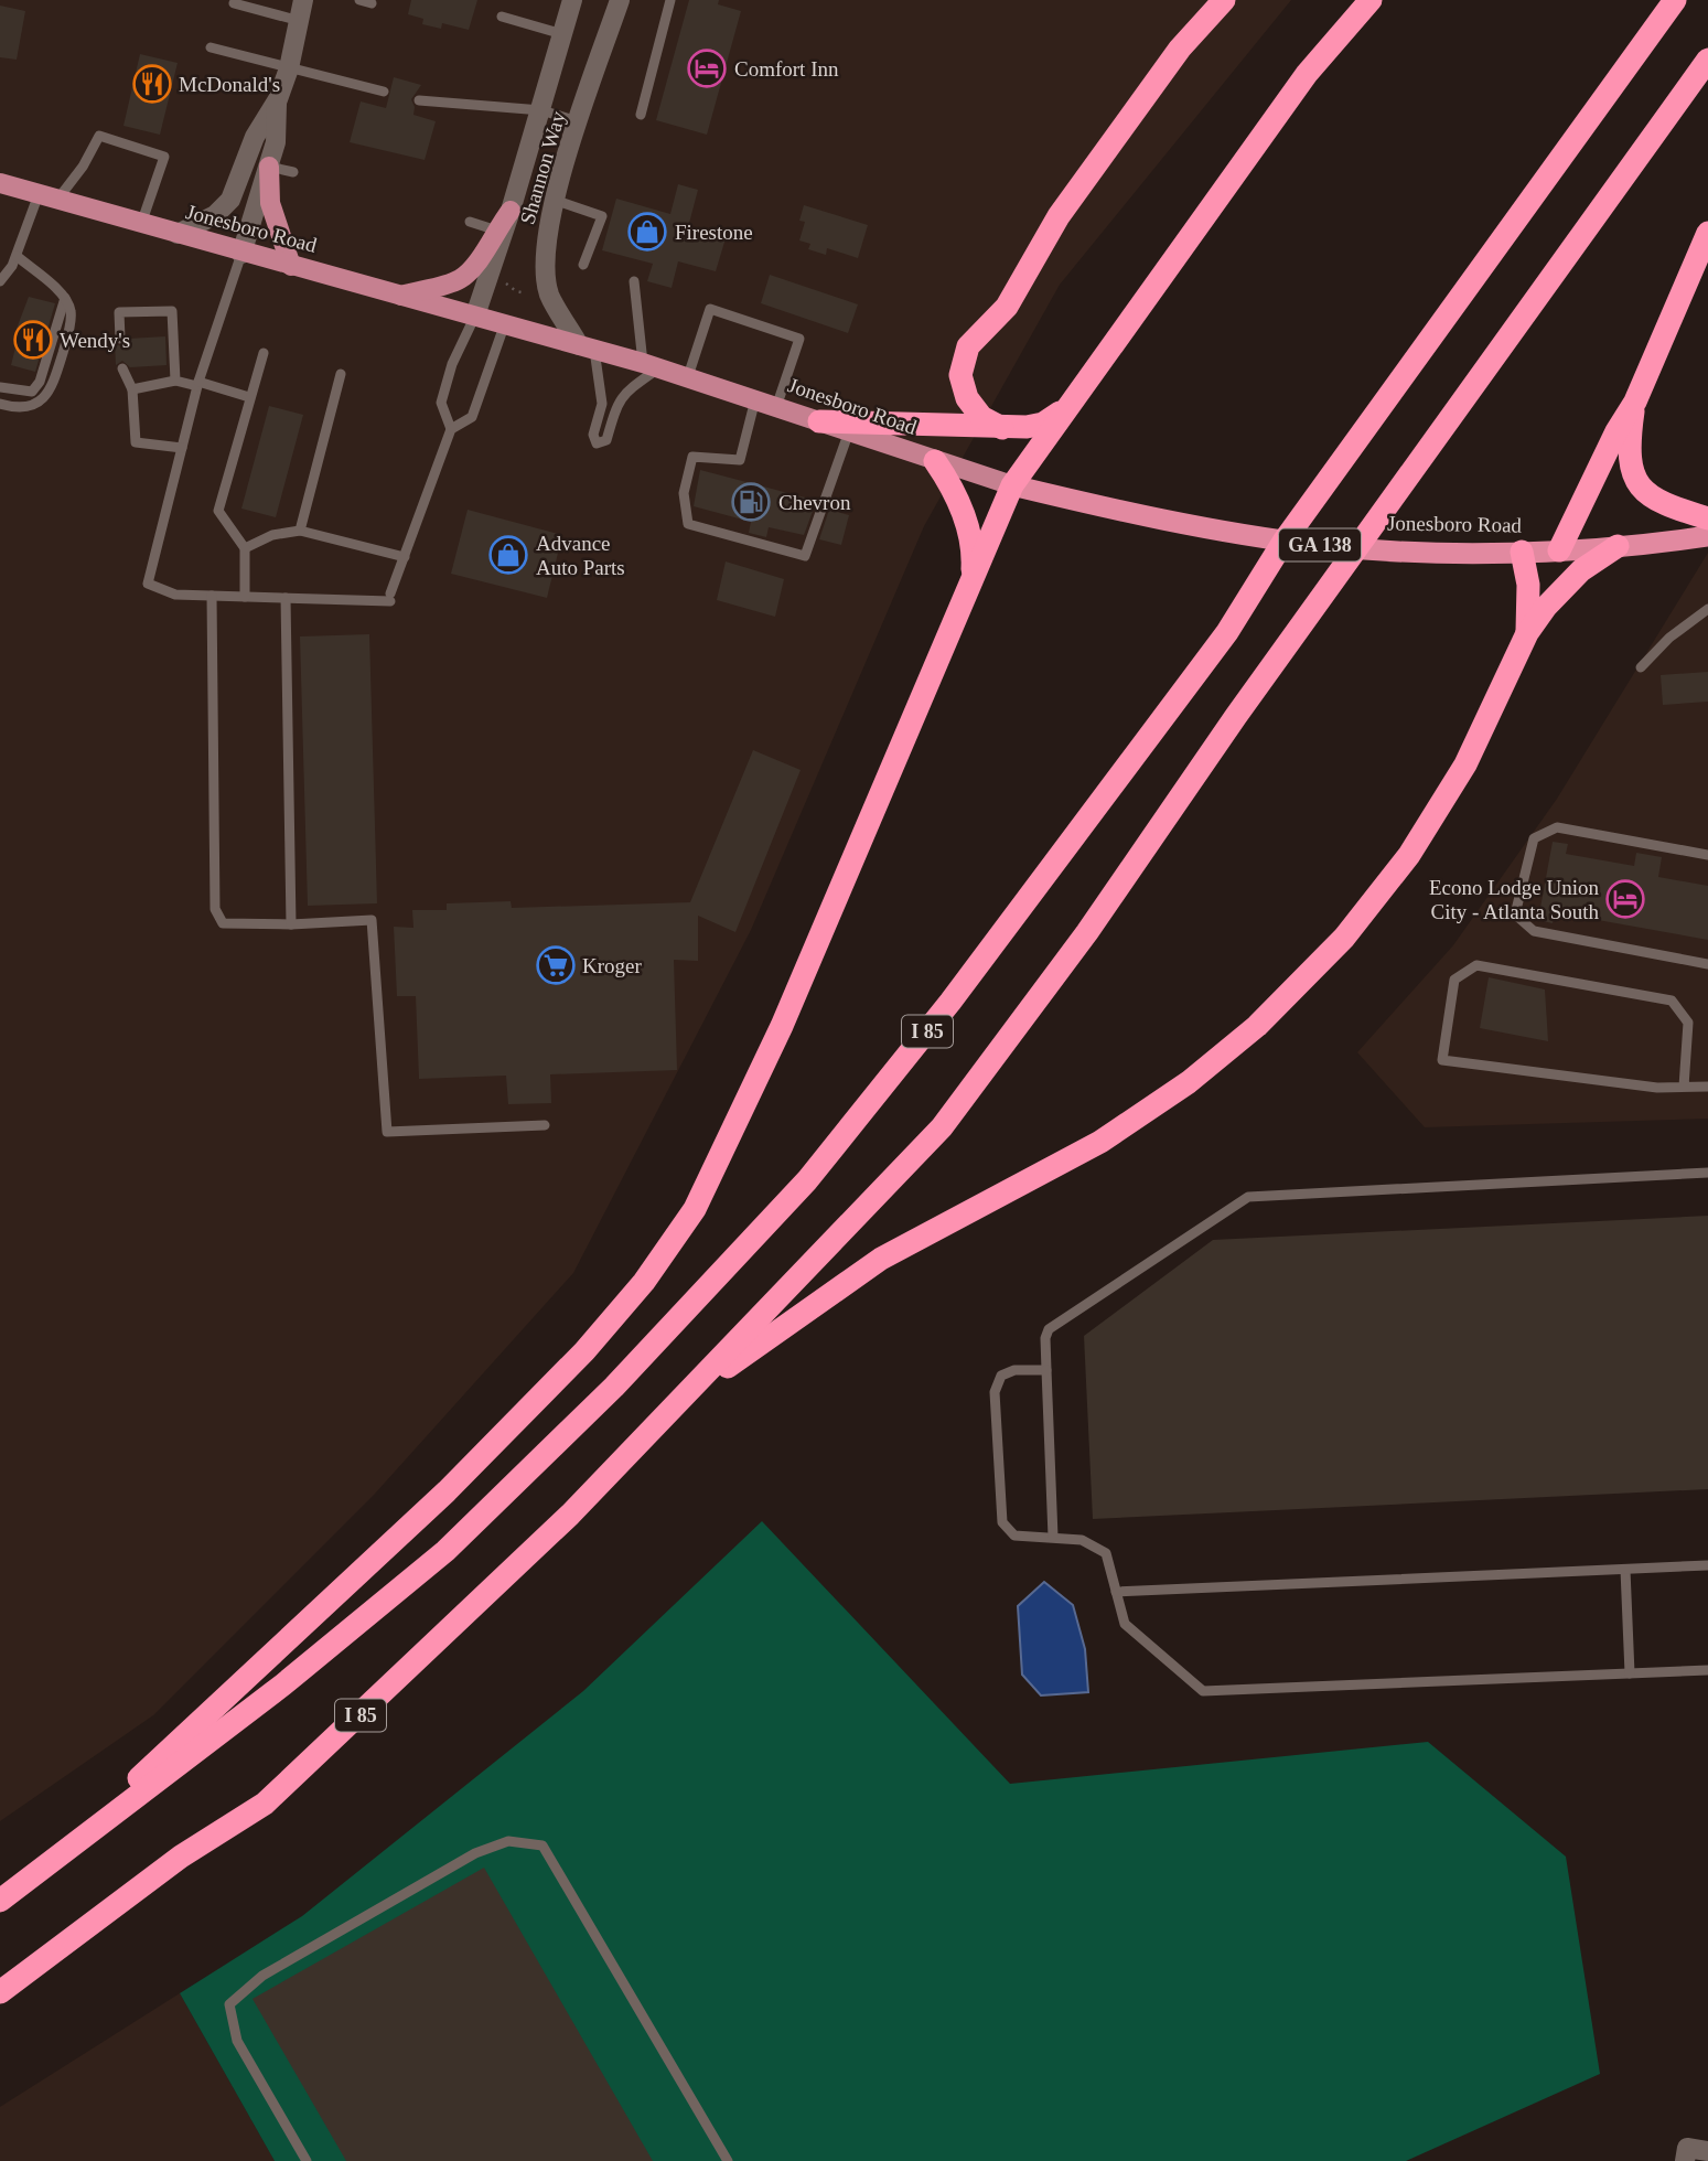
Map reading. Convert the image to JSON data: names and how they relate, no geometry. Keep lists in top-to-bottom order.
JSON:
{
  "streets": {
    "highway": ["Jonesboro Road", "GA 138", "I 85"],
    "street": ["Shannon Way"]
  },
  "crossings": [
    ["Shannon Way", "Jonesboro Road"]
  ],
  "places": {
    "hotel": ["Comfort Inn", "Econo Lodge Union City - Atlanta South"],
    "restaurant": ["McDonald's", "Wendy's"],
    "shop": ["Firestone", "Advance Auto Parts"],
    "fuel station": ["Chevron"],
    "supermarket": ["Kroger"]
  }
}
